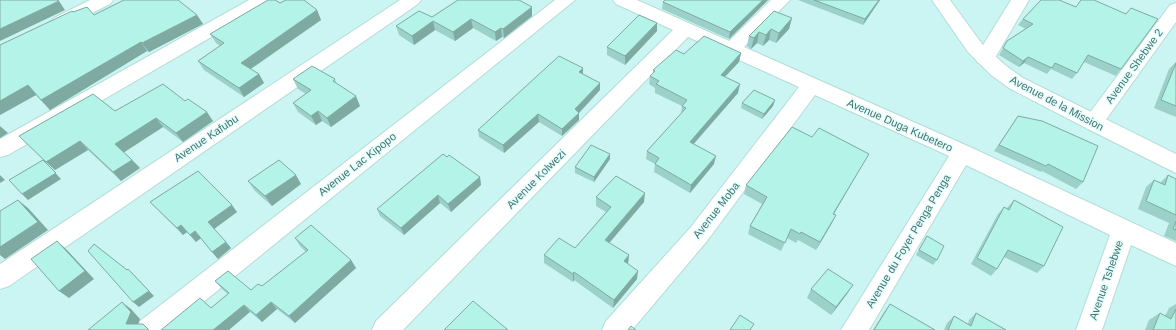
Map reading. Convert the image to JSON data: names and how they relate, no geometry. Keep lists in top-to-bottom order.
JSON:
{
  "streets": {
    "street": [
      "Avenue Shebwe 2",
      "Avenue de la Mission",
      "Avenue Duga Kubetero",
      "Avenue Kafubu",
      "Avenue Lac Kipopo",
      "Avenue Kolwezi",
      "Avenue Moba",
      "Avenue du Foyer Penga Penga",
      "Avenue Tshebwe"
    ]
  },
  "crossings": [
    ["Avenue Shebwe 2", "Avenue de la Mission"],
    ["Avenue Duga Kubetero", "Avenue Kolwezi"],
    ["Avenue Duga Kubetero", "Avenue Moba"],
    ["Avenue Duga Kubetero", "Avenue du Foyer Penga Penga"],
    ["Avenue Duga Kubetero", "Avenue Tshebwe"]
  ]
}
